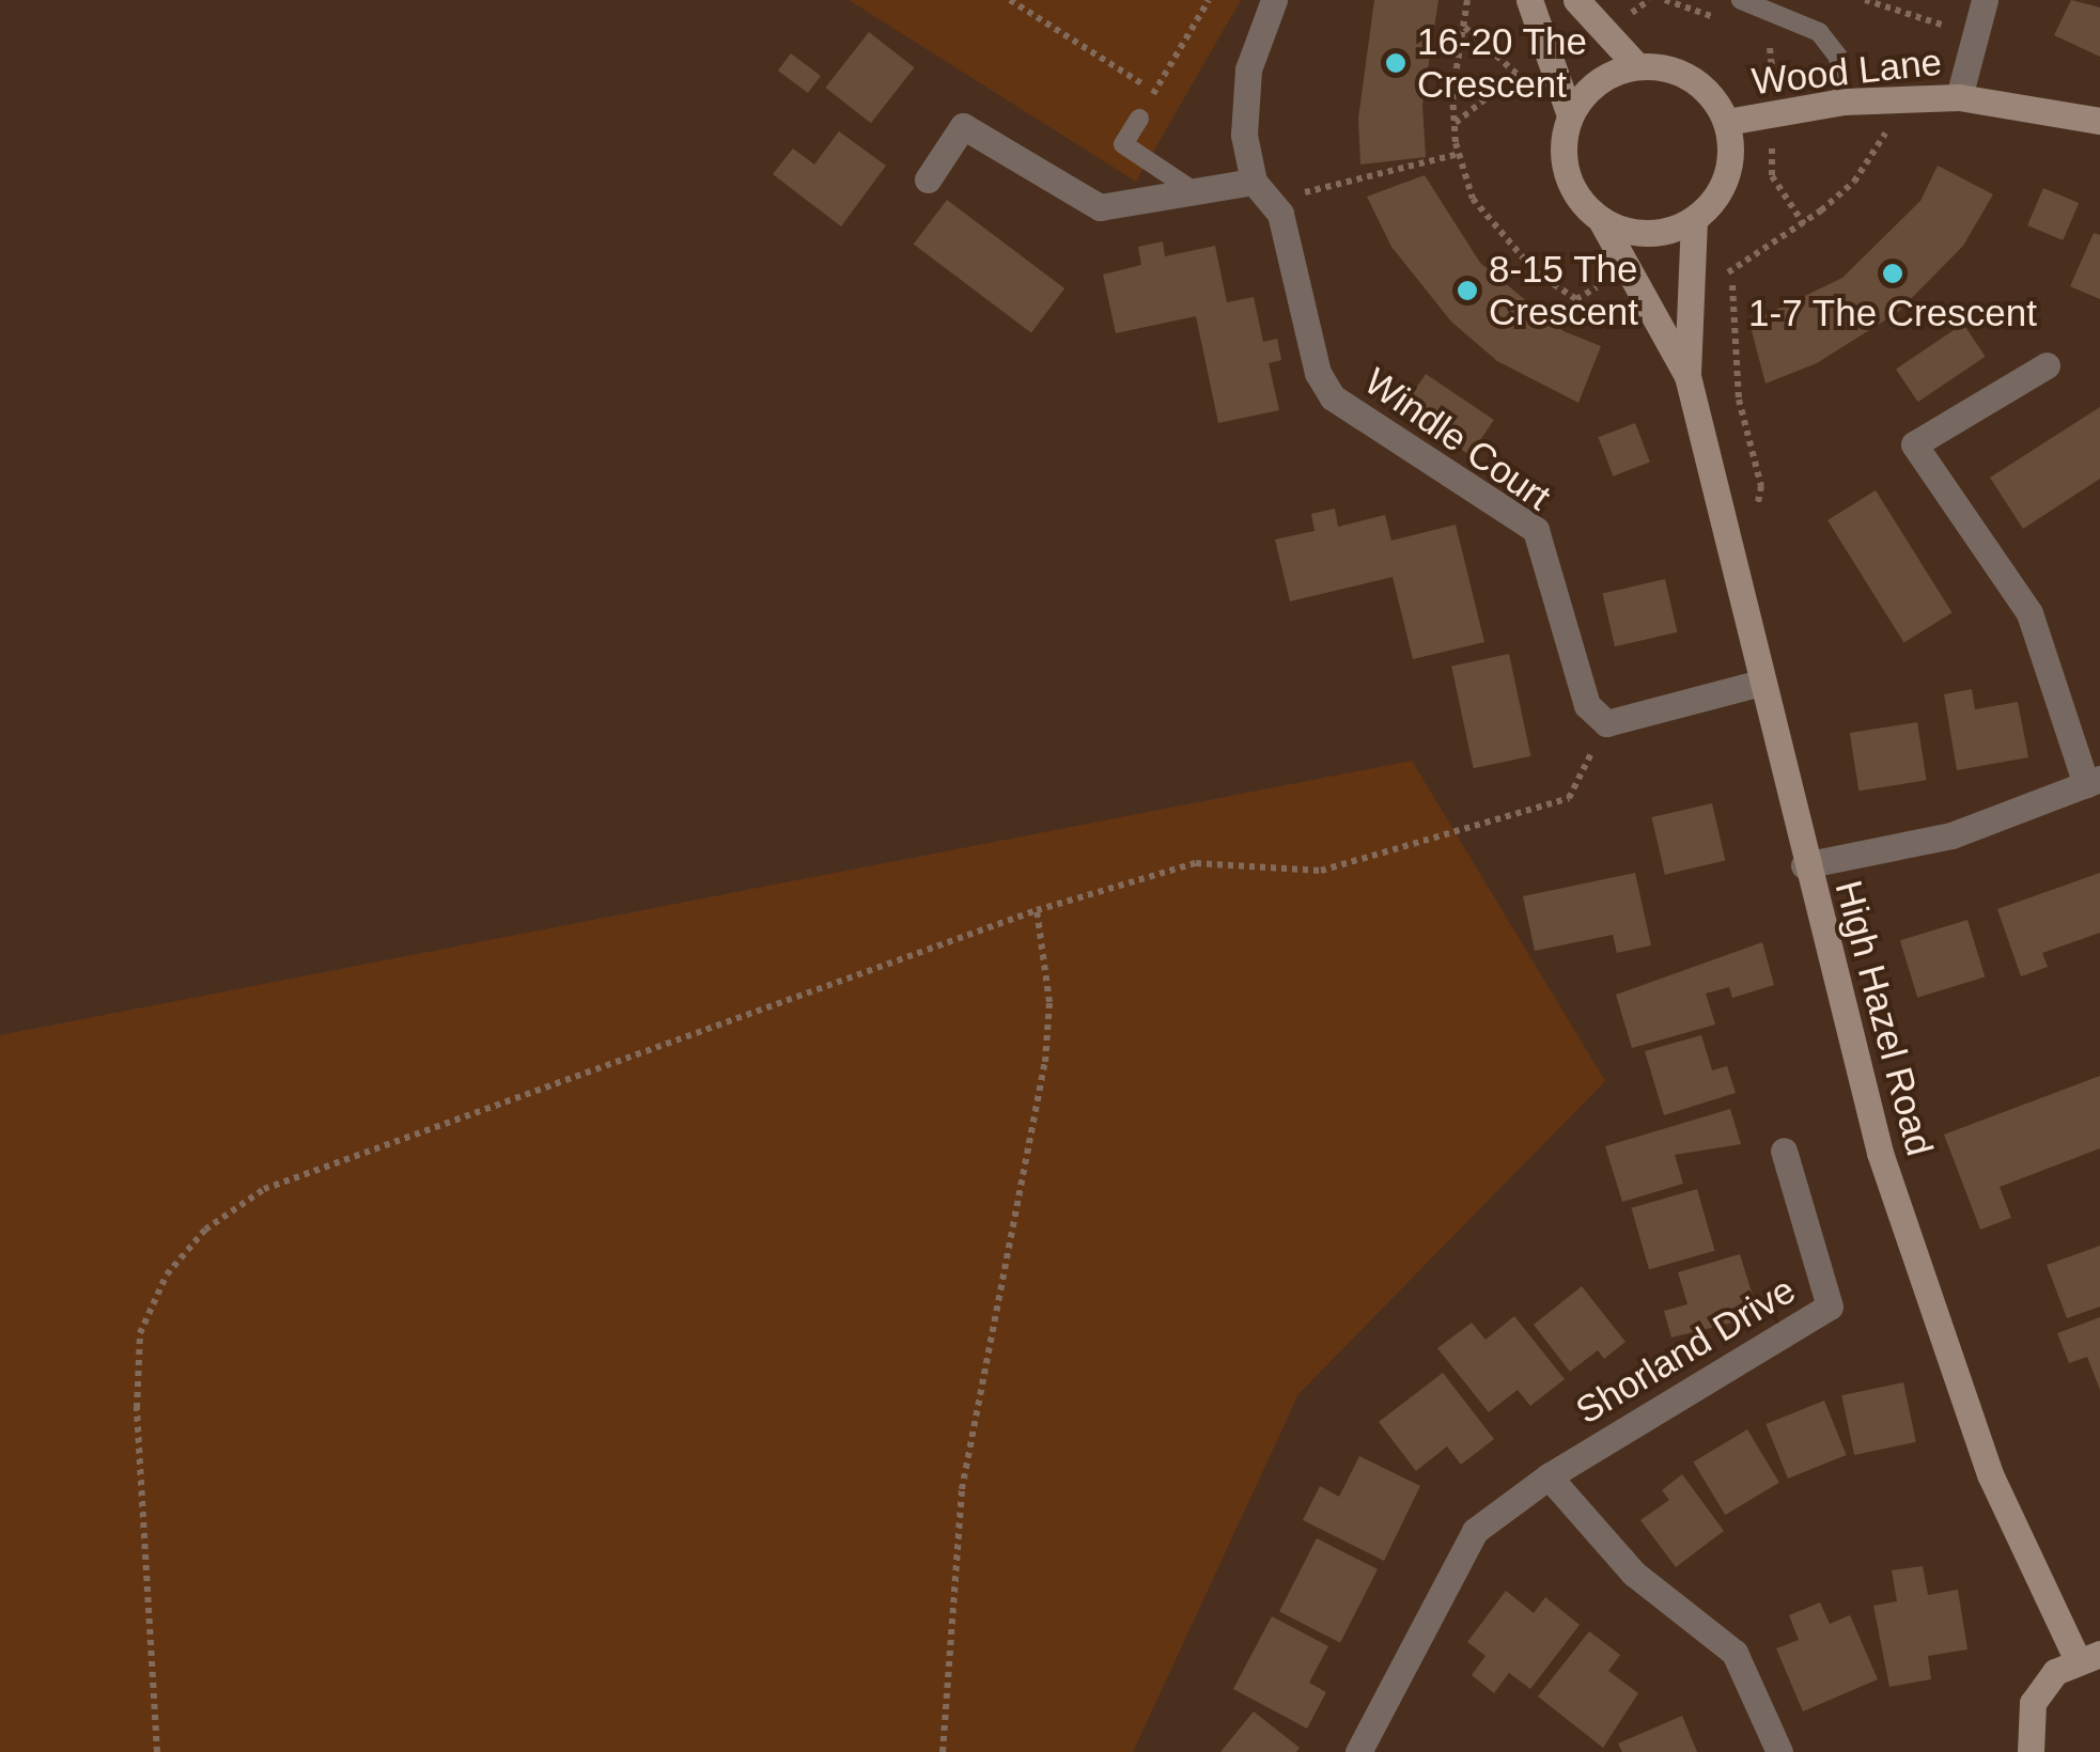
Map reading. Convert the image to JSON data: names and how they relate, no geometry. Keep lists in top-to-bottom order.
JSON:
{
  "streets": {
    "main road": ["Wood Lane", "High Hazel Road"],
    "street": ["Windle Court", "Shorland Drive"]
  },
  "crossings": [
    ["Wood Lane", "High Hazel Road"]
  ],
  "places": ["16-20 The Crescent", "1-7 The Crescent", "8-15 The Crescent"]
}
